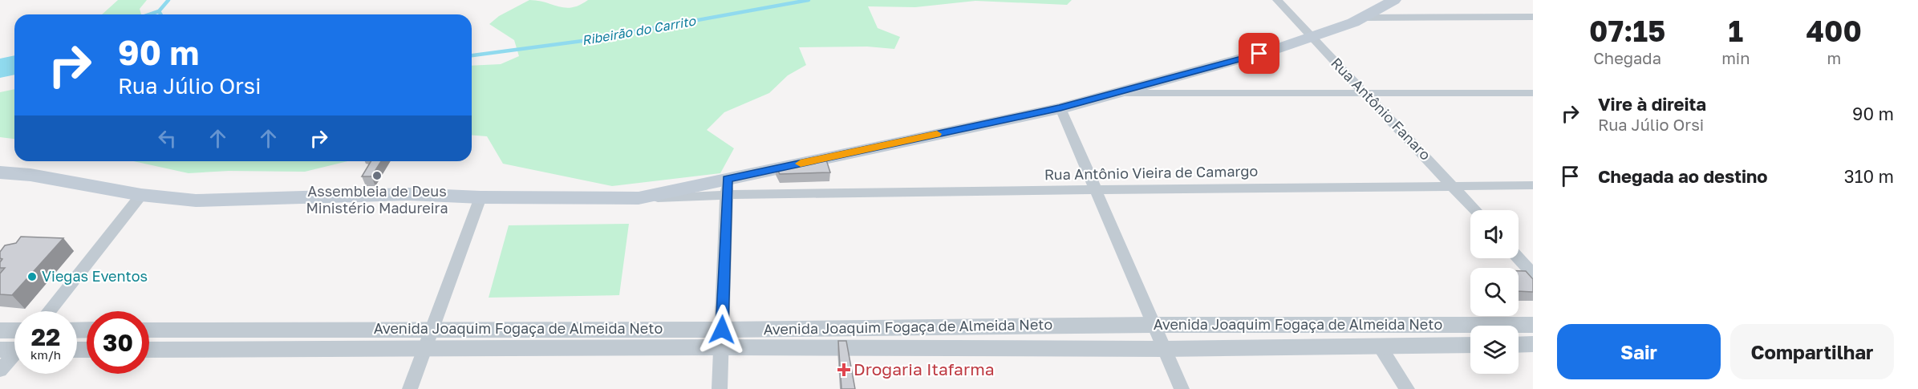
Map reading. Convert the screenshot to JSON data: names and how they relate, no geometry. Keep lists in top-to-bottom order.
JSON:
{
  "streets": {
    "street": ["Rua Antônio Fanaro", "Rua Antônio Vieira de Camargo", "Avenida Joaquim Fogaça de Almeida Neto"]
  },
  "crossings": [
    ["Rua Antônio Fanaro", "Rua Antônio Vieira de Camargo"]
  ],
  "water": ["Ribeirão do Carrito"],
  "places": {
    "other": ["Assembleia de Deus Ministério Madureira", "Viegas Eventos"],
    "health": ["Drogaria Itafarma"]
  },
  "page": {
    "eta": [
      "07:15",
      "Chegada",
      "1",
      "min",
      "400",
      "m"
    ],
    "turn": ["90 m", "Rua Júlio Orsi"],
    "list": [
      {
        "name": "Vire à direita",
        "note": "Rua Júlio Orsi",
        "value": "90 m"
      },
      {
        "name": "Chegada ao destino",
        "value": "310 m"
      }
    ],
    "speed": "22 km/h",
    "limit": "30",
    "buttons": ["Sair", "Compartilhar"]
  }
}
